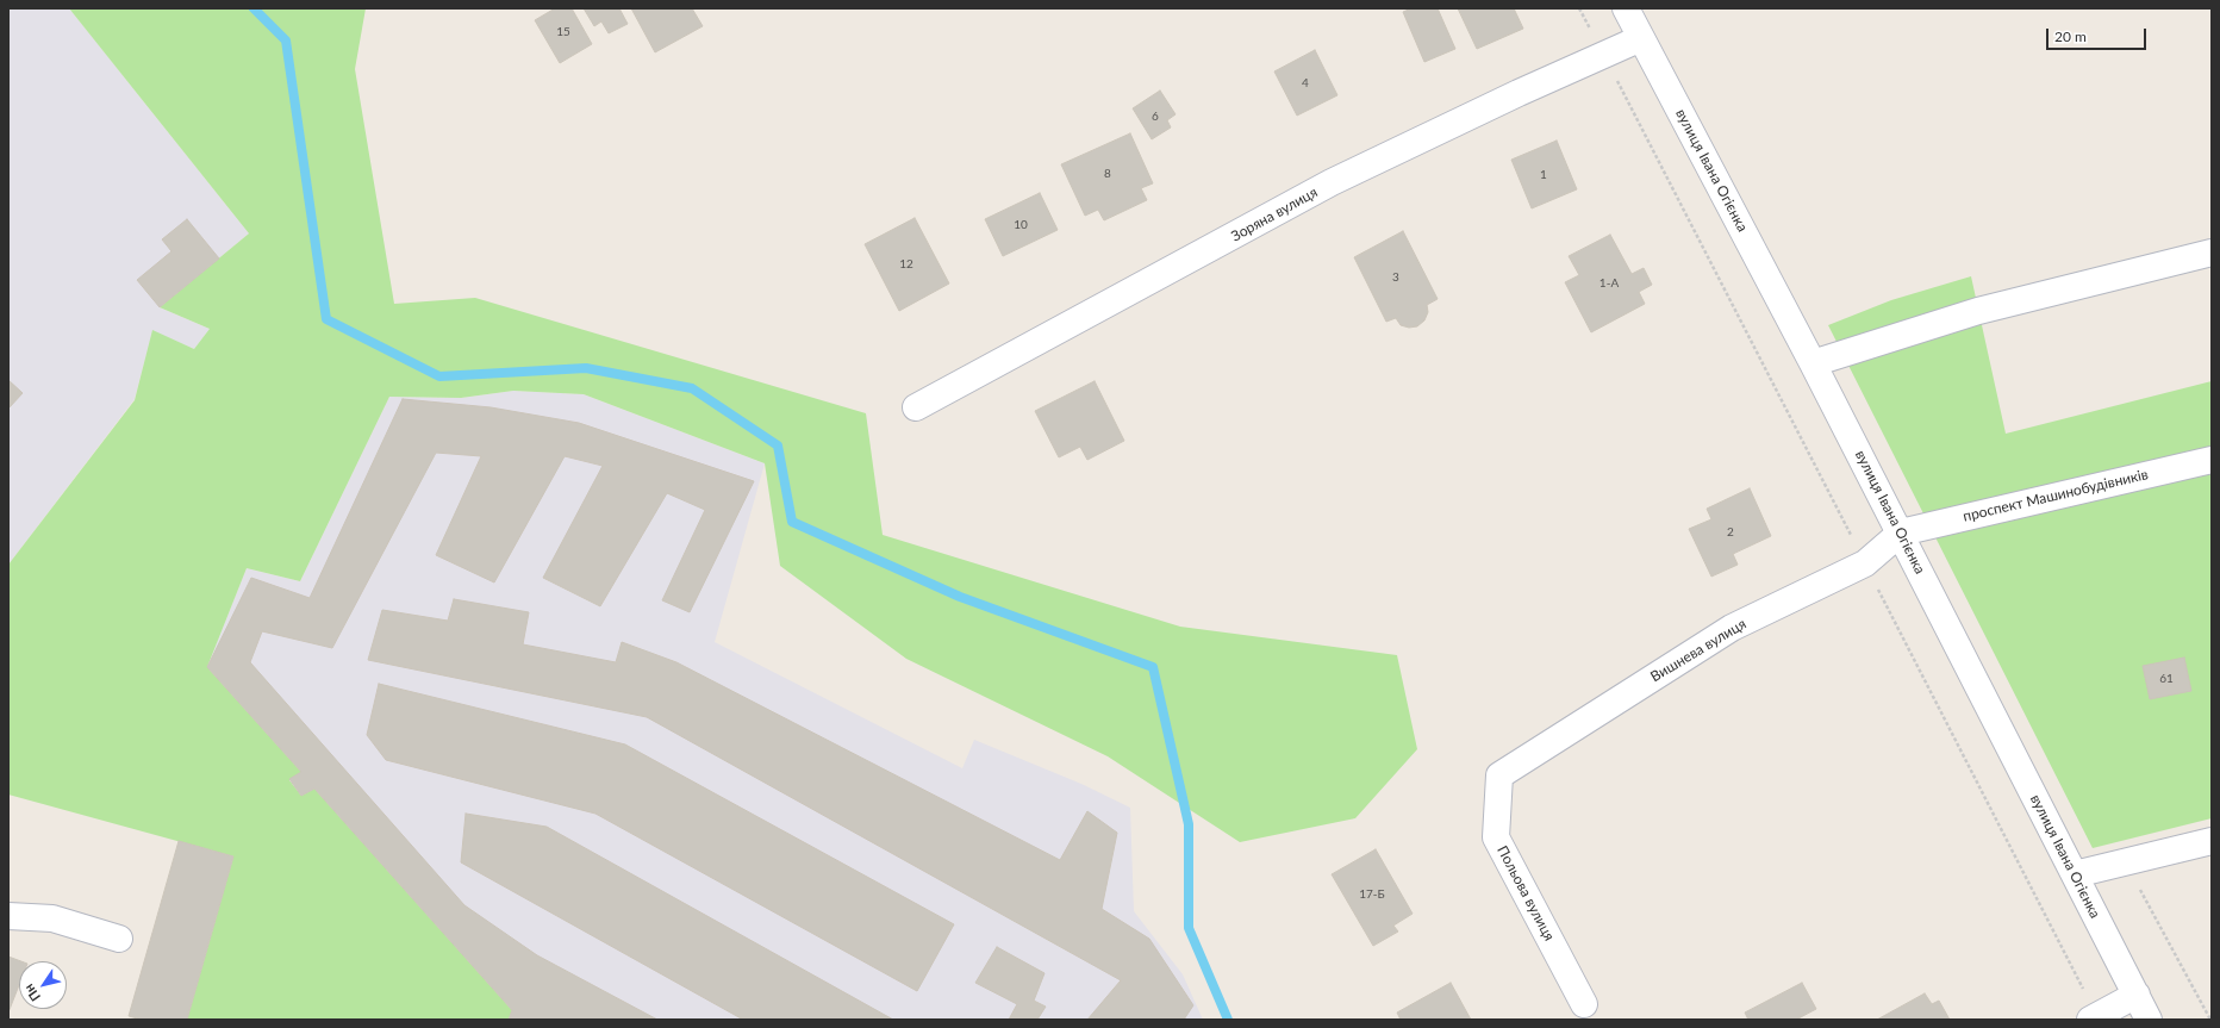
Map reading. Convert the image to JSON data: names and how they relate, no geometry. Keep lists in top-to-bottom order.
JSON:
{
  "streets": {
    "street": [
      "вулиця Івана Огієнка",
      "Зоряна вулиця",
      "проспект Машинобудівників",
      "Вишнева вулиця",
      "Польова вулиця"
    ]
  },
  "crossings": [
    ["вулиця Івана Огієнка", "Зоряна вулиця"],
    ["вулиця Івана Огієнка", "проспект Машинобудівників"],
    ["вулиця Івана Огієнка", "Вишнева вулиця"],
    ["проспект Машинобудівників", "Вишнева вулиця"],
    ["Вишнева вулиця", "Польова вулиця"]
  ],
  "house_numbers": [
    "15",
    "4",
    "6",
    "8",
    "1",
    "10",
    "12",
    "3",
    "1-А",
    "2",
    "61",
    "17-Б"
  ],
  "scale_bar": "20 m",
  "north": "bottom left"
}
